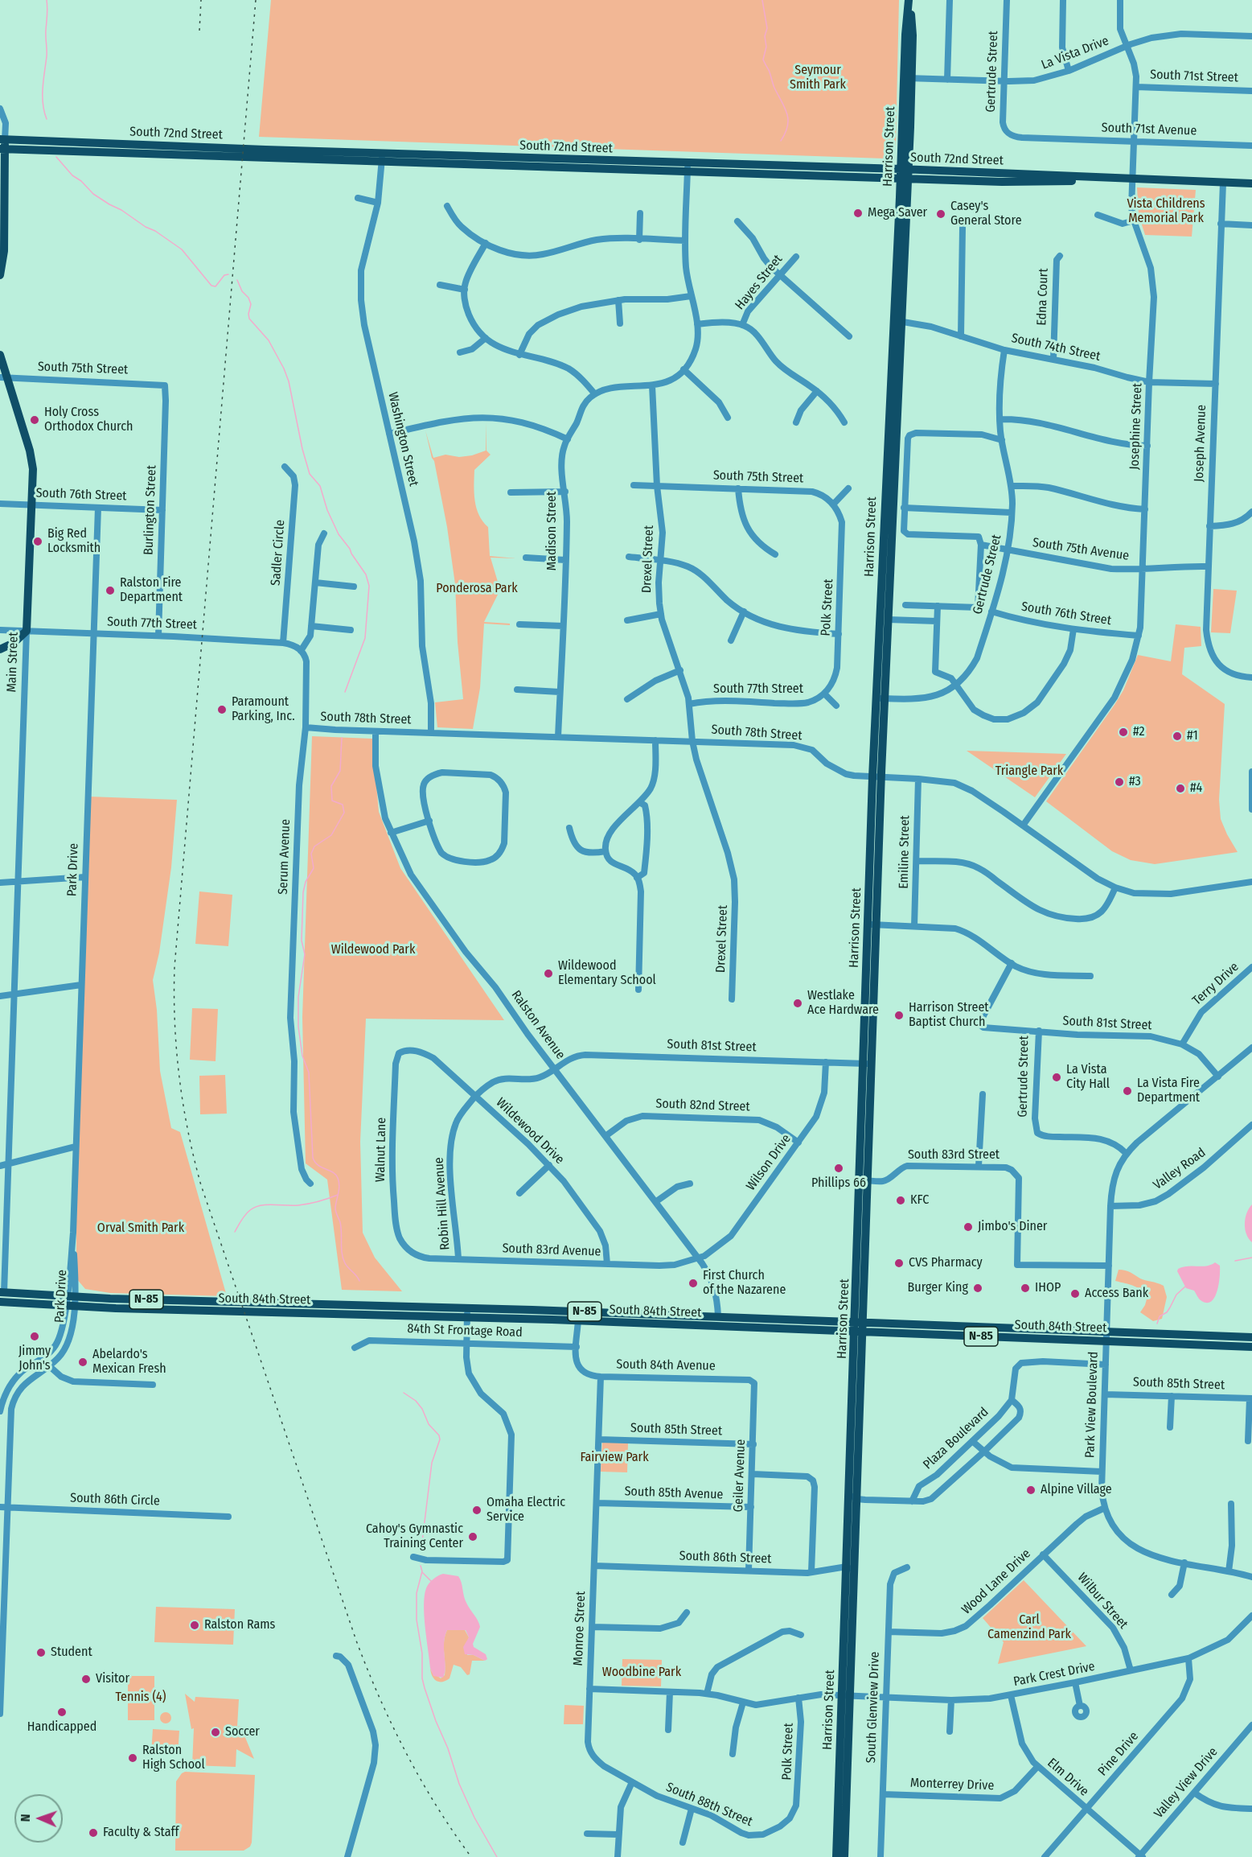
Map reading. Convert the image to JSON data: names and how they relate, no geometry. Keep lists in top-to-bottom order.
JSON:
{
  "streets": {
    "main road": [
      "South 72nd Street",
      "Harrison Street",
      "Main Street",
      "N-85",
      "South 84th Street"
    ],
    "street": [
      "La Vista Drive",
      "Gertrude Street",
      "South 71st Street",
      "South 71st Avenue",
      "Hayes Street",
      "Edna Court",
      "South 74th Street",
      "South 75th Street",
      "Josephine Street",
      "Washington Street",
      "Joseph Avenue",
      "South 76th Street",
      "Burlington Street",
      "Madison Street",
      "South 75th Avenue",
      "Sadler Circle",
      "Drexel Street",
      "Polk Street",
      "South 77th Street",
      "South 78th Street",
      "Emiline Street",
      "Serum Avenue",
      "Park Drive",
      "Terry Drive",
      "South 81st Street",
      "Ralston Avenue",
      "South 82nd Street",
      "Wildewood Drive",
      "Walnut Lane",
      "South 83rd Street",
      "Wilson Drive",
      "Valley Road",
      "Robin Hill Avenue",
      "South 83rd Avenue",
      "84th St Frontage Road",
      "South 84th Avenue",
      "South 85th Street",
      "Park View Boulevard",
      "Plaza Boulevard",
      "Geiler Avenue",
      "South 85th Avenue",
      "South 86th Circle",
      "South 86th Street",
      "Wood Lane Drive",
      "Wilbur Street",
      "Monroe Street",
      "Park Crest Drive",
      "South Glenview Drive",
      "Pine Drive",
      "Elm Drive",
      "Valley View Drive",
      "Monterrey Drive",
      "South 88th Street"
    ]
  },
  "crossings": [
    ["La Vista Drive", "Gertrude Street"],
    ["La Vista Drive", "Harrison Street"],
    ["La Vista Drive", "Josephine Street"],
    ["Gertrude Street", "South 71st Avenue"],
    ["Gertrude Street", "Harrison Street"],
    ["Gertrude Street", "South 74th Street"],
    ["Gertrude Street", "South 76th Street"],
    ["Gertrude Street", "South 75th Avenue"],
    ["Gertrude Street", "South 81st Street"],
    ["Gertrude Street", "Park View Boulevard"],
    ["South 71st Street", "Josephine Street"],
    ["South 71st Avenue", "Josephine Street"],
    ["South 72nd Street", "Harrison Street"],
    ["South 72nd Street", "Josephine Street"],
    ["South 72nd Street", "Washington Street"],
    ["South 72nd Street", "Joseph Avenue"],
    ["Harrison Street", "South 74th Street"],
    ["Harrison Street", "South 78th Street"],
    ["Harrison Street", "South 81st Street"],
    ["Harrison Street", "South 83rd Street"],
    ["Harrison Street", "South 84th Street"],
    ["Harrison Street", "South 86th Street"],
    ["Harrison Street", "Park Crest Drive"],
    ["Edna Court", "South 74th Street"],
    ["South 74th Street", "Josephine Street"],
    ["South 74th Street", "Joseph Avenue"],
    ["South 75th Street", "Burlington Street"],
    ["South 75th Street", "Drexel Street"],
    ["South 75th Street", "Polk Street"],
    ["South 75th Street", "Main Street"],
    ["Josephine Street", "South 76th Street"],
    ["Josephine Street", "South 75th Avenue"],
    ["Josephine Street", "South 78th Street"],
    ["Washington Street", "South 78th Street"],
    ["Joseph Avenue", "South 75th Avenue"],
    ["South 76th Street", "Burlington Street"],
    ["South 76th Street", "Main Street"],
    ["South 76th Street", "Park Drive"],
    ["Burlington Street", "South 77th Street"],
    ["Madison Street", "South 78th Street"],
    ["Sadler Circle", "South 77th Street"],
    ["Drexel Street", "South 77th Street"],
    ["Drexel Street", "South 78th Street"],
    ["Polk Street", "South 77th Street"],
    ["Polk Street", "Park Crest Drive"],
    ["Polk Street", "South 88th Street"],
    ["South 77th Street", "Main Street"],
    ["South 77th Street", "Serum Avenue"],
    ["South 77th Street", "Park Drive"],
    ["Main Street", "South 84th Street"],
    ["South 78th Street", "Emiline Street"],
    ["South 78th Street", "Serum Avenue"],
    ["South 78th Street", "Ralston Avenue"],
    ["Park Drive", "South 84th Street"],
    ["Park Drive", "South 86th Circle"],
    ["Terry Drive", "South 81st Street"],
    ["South 81st Street", "Ralston Avenue"],
    ["South 81st Street", "Wilson Drive"],
    ["South 81st Street", "Robin Hill Avenue"],
    ["South 81st Street", "Park View Boulevard"],
    ["Ralston Avenue", "South 82nd Street"],
    ["Ralston Avenue", "Wilson Drive"],
    ["Ralston Avenue", "Robin Hill Avenue"],
    ["Ralston Avenue", "South 83rd Avenue"],
    ["Ralston Avenue", "South 84th Street"],
    ["South 82nd Street", "Wilson Drive"],
    ["Wildewood Drive", "Walnut Lane"],
    ["Wildewood Drive", "Robin Hill Avenue"],
    ["Wildewood Drive", "South 83rd Avenue"],
    ["Walnut Lane", "South 83rd Avenue"],
    ["South 83rd Street", "Park View Boulevard"],
    ["Wilson Drive", "South 83rd Avenue"],
    ["Valley Road", "Park View Boulevard"],
    ["Robin Hill Avenue", "South 83rd Avenue"],
    ["South 84th Street", "Park View Boulevard"],
    ["84th St Frontage Road", "South 84th Avenue"],
    ["South 84th Avenue", "Geiler Avenue"],
    ["South 84th Avenue", "Monroe Street"],
    ["South 85th Street", "Park View Boulevard"],
    ["South 85th Street", "Geiler Avenue"],
    ["South 85th Street", "Monroe Street"],
    ["Park View Boulevard", "Wood Lane Drive"],
    ["Geiler Avenue", "South 85th Avenue"],
    ["Geiler Avenue", "South 86th Street"],
    ["South 85th Avenue", "Monroe Street"],
    ["South 86th Street", "Monroe Street"],
    ["Wood Lane Drive", "Wilbur Street"],
    ["Wood Lane Drive", "South Glenview Drive"],
    ["Wilbur Street", "Park Crest Drive"],
    ["Monroe Street", "Park Crest Drive"],
    ["Monroe Street", "South 88th Street"],
    ["Park Crest Drive", "South Glenview Drive"],
    ["Park Crest Drive", "Pine Drive"],
    ["Park Crest Drive", "Elm Drive"],
    ["South Glenview Drive", "Monterrey Drive"],
    ["Pine Drive", "Elm Drive"],
    ["Elm Drive", "Valley View Drive"],
    ["Elm Drive", "Monterrey Drive"]
  ],
  "parks": [
    "Seymour Smith Park",
    "Vista Childrens Memorial Park",
    "Ponderosa Park",
    "Triangle Park",
    "Wildewood Park",
    "Orval Smith Park",
    "Fairview Park",
    "Carl Camenzind Park",
    "Woodbine Park",
    "Tennis (4)"
  ],
  "places": [
    "Mega Saver",
    "Casey's General Store",
    "Holy Cross Orthodox Church",
    "Big Red Locksmith",
    "Ralston Fire Department",
    "Paramount Parking, Inc.",
    "#2",
    "#1",
    "#3",
    "#4",
    "Wildewood Elementary School",
    "Westlake Ace Hardware",
    "Harrison Street Baptist Church",
    "La Vista City Hall",
    "La Vista Fire Department",
    "Phillips 66",
    "KFC",
    "Jimbo's Diner",
    "CVS Pharmacy",
    "First Church of the Nazarene",
    "Burger King",
    "IHOP",
    "Access Bank",
    "Jimmy John's",
    "Abelardo's Mexican Fresh",
    "Alpine Village",
    "Omaha Electric Service",
    "Cahoy's Gymnastic Training Center",
    "Ralston Rams",
    "Student",
    "Visitor",
    "Handicapped",
    "Soccer",
    "Ralston High School",
    "Faculty & Staff"
  ],
  "north": "left"
}
